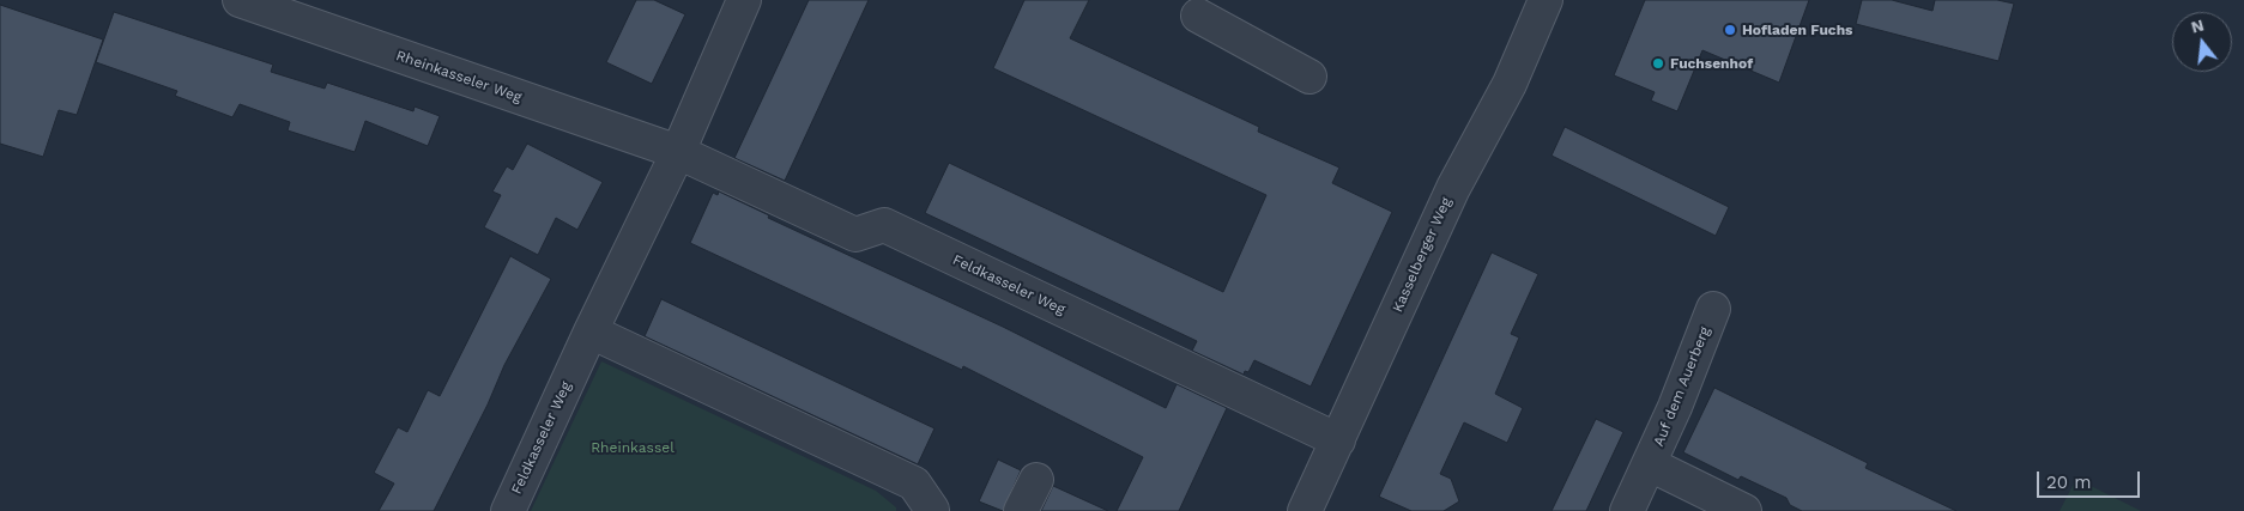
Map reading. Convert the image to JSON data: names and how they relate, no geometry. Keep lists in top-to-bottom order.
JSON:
{
  "streets": {
    "street": [
      "Rheinkasseler Weg",
      "Kasselberger Weg",
      "Feldkasseler Weg",
      "Auf dem Auerberg"
    ]
  },
  "crossings": [
    ["Rheinkasseler Weg", "Feldkasseler Weg"],
    ["Kasselberger Weg", "Feldkasseler Weg"]
  ],
  "parks": ["Rheinkassel"],
  "places": ["Hofladen Fuchs", "Fuchsenhof"],
  "scale_bar": "20 m",
  "north": "top"
}
